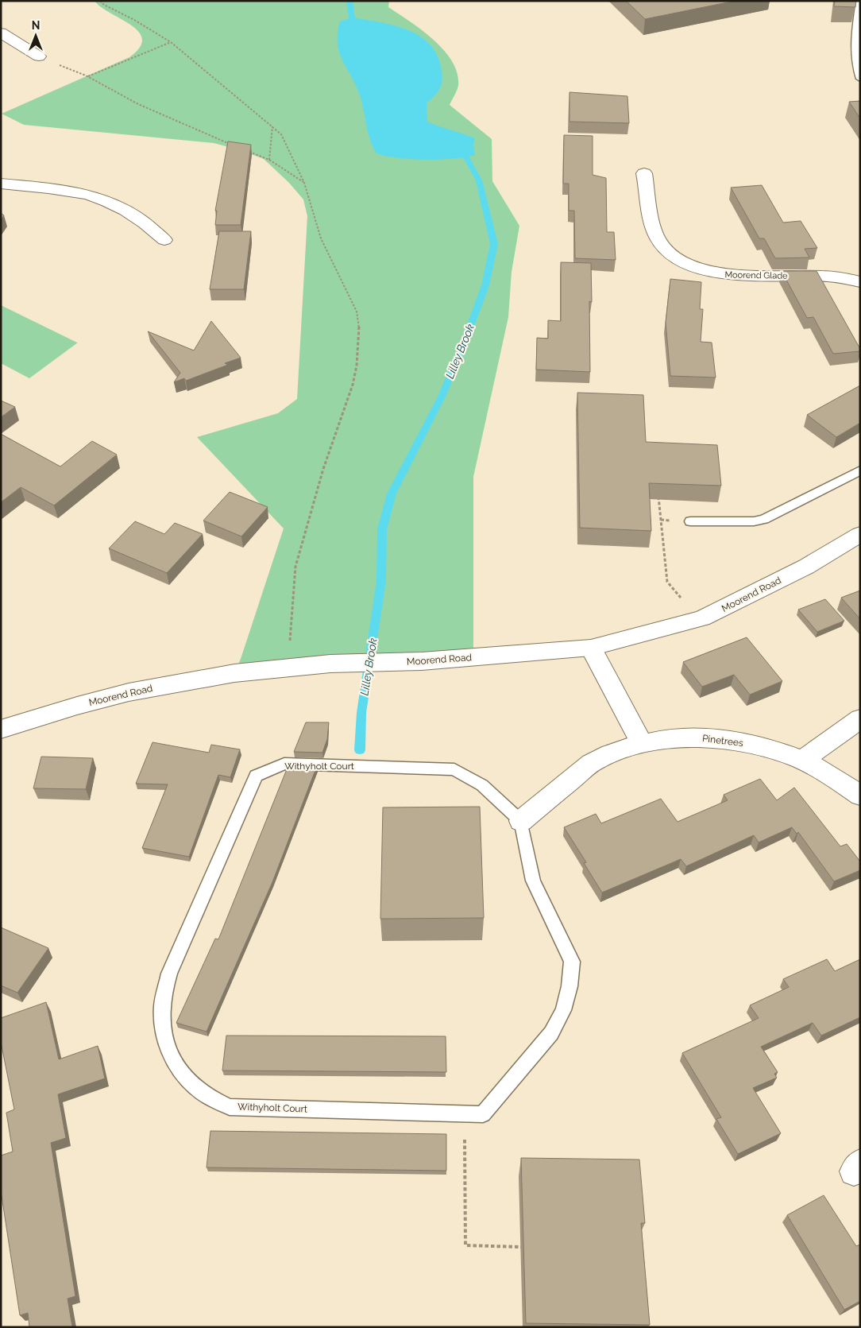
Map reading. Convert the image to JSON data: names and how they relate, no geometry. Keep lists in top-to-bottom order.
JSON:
{
  "streets": {
    "street": ["Moorend Glade", "Moorend Road", "Pinetrees"],
    "lane": ["Withyholt Court"]
  },
  "crossings": [
    ["Pinetrees", "Withyholt Court"]
  ],
  "water": ["Lilley Brook"],
  "north": "top"
}
